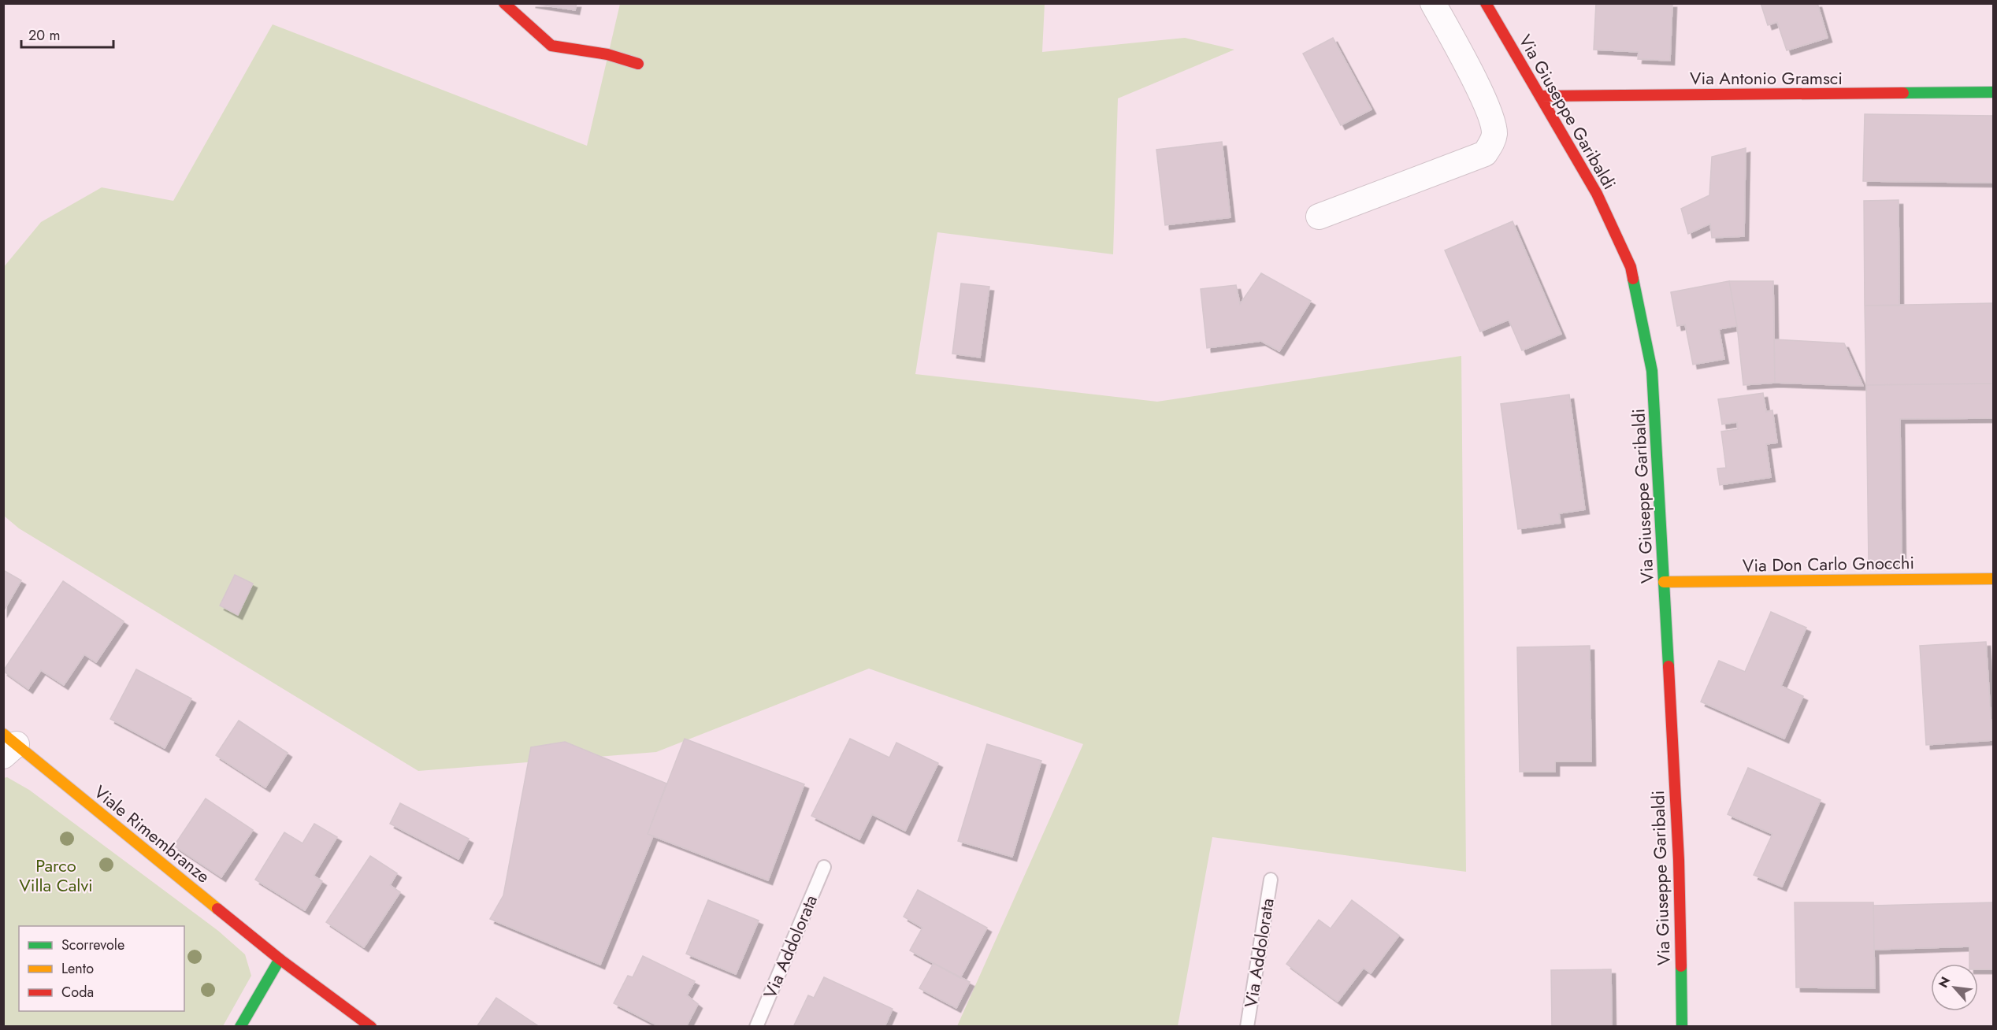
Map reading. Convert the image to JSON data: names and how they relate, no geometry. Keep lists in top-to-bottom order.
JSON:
{
  "streets": {
    "street": [
      "Via Antonio Gramsci",
      "Via Giuseppe Garibaldi",
      "Via Don Carlo Gnocchi",
      "Viale Rimembranze"
    ],
    "lane": ["Via Addolorata"]
  },
  "crossings": [
    ["Via Antonio Gramsci", "Via Giuseppe Garibaldi"],
    ["Via Giuseppe Garibaldi", "Via Don Carlo Gnocchi"]
  ],
  "parks": ["Parco Villa Calvi"],
  "legend": ["Scorrevole", "Lento", "Coda"],
  "scale_bar": "20 m",
  "north": "top left"
}
